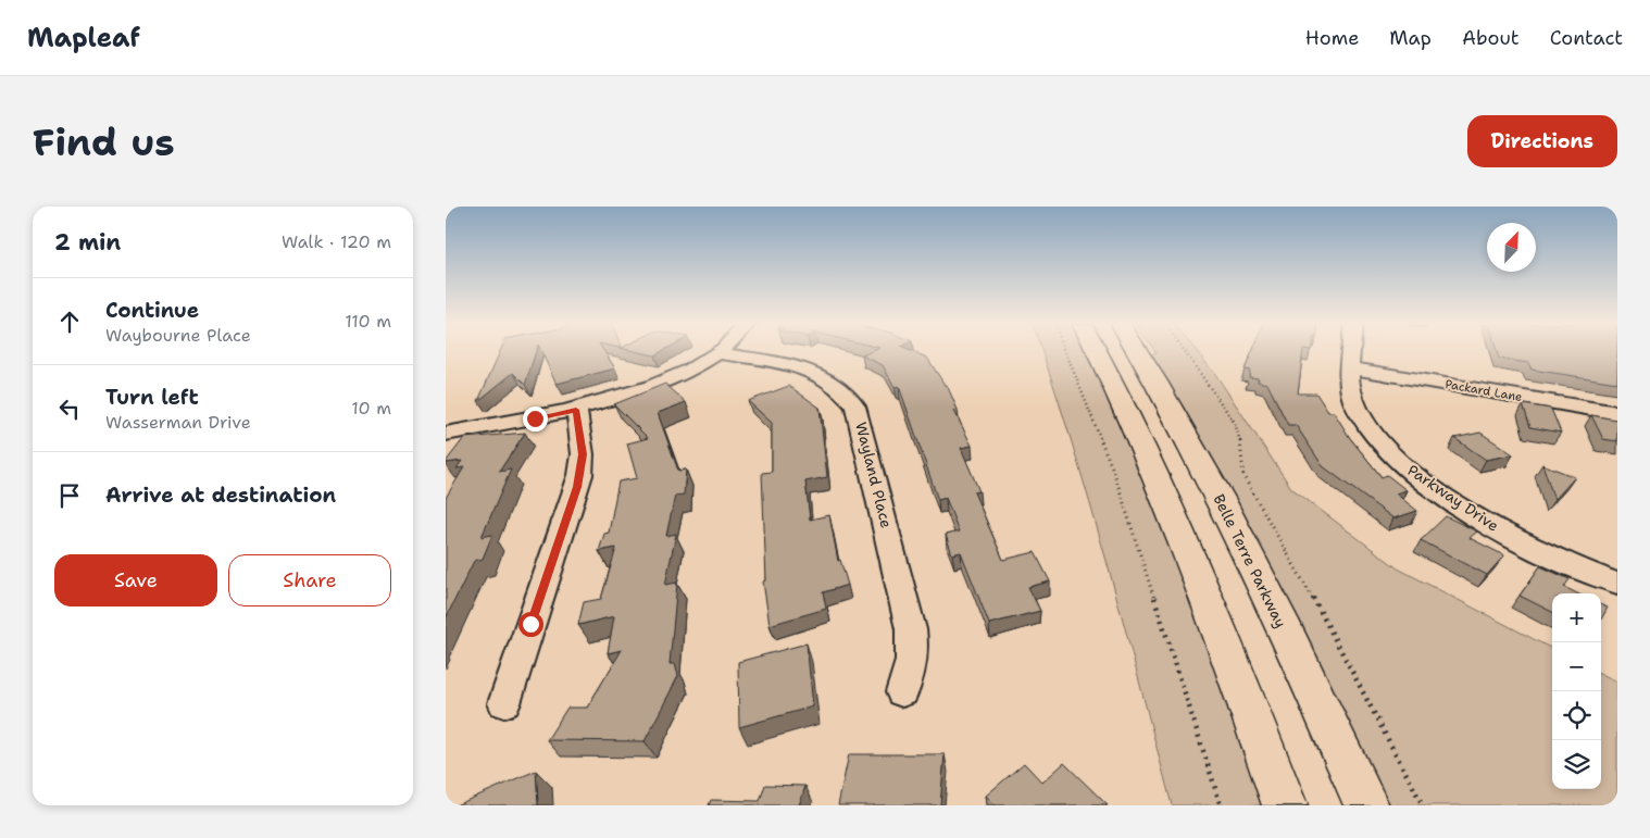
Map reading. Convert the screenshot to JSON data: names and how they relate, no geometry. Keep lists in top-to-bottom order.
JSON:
{
  "streets": {
    "main road": ["Belle Terre Parkway"],
    "street": ["Packard Lane", "Wayland Place", "Parkway Drive"]
  },
  "crossings": [
    ["Packard Lane", "Parkway Drive"]
  ],
  "north": "top right",
  "page": {
    "header": "Mapleaf",
    "nav": [
      "Home",
      "Map",
      "About",
      "Contact"
    ],
    "buttons": [
      "Directions",
      ["Save", "Share"]
    ],
    "title": "Find us",
    "heading": ["2 min", "Walk · 120 m"],
    "list": [
      ["Continue", "Waybourne Place", "110 m"],
      ["Turn left", "Wasserman Drive", "10 m"],
      "Arrive at destination"
    ],
    "map_buttons": ["+", "−"]
  }
}
